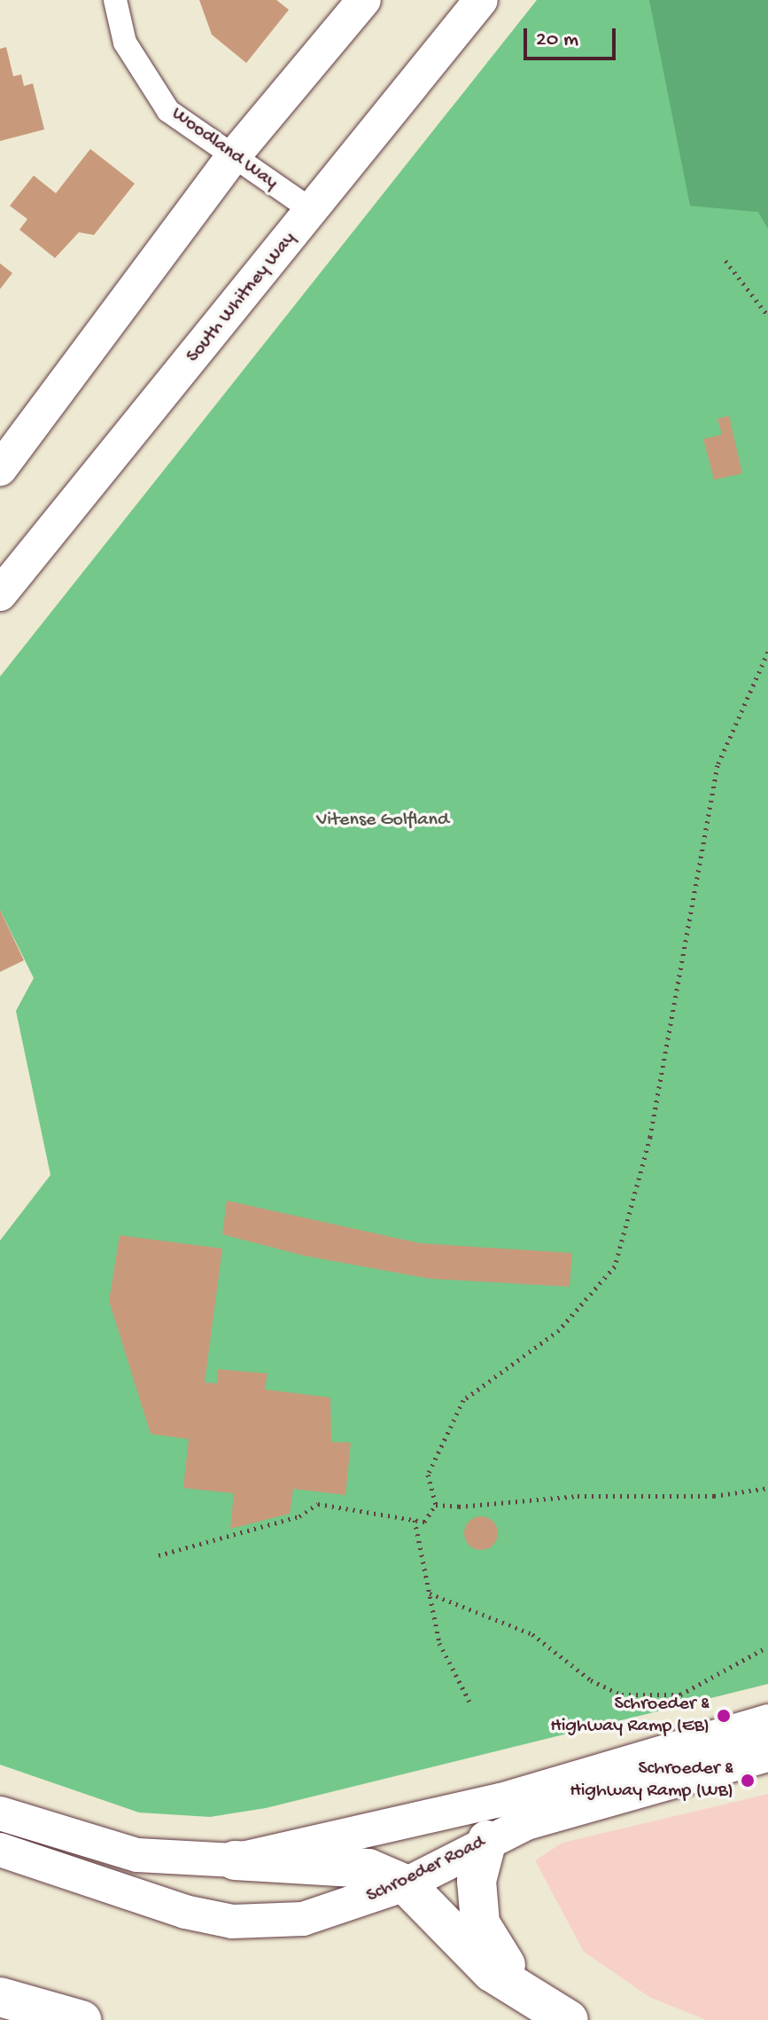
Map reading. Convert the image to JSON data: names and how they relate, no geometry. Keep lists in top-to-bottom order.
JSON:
{
  "streets": {
    "main road": ["South Whitney Way", "Schroeder Road"],
    "street": ["Woodland Way"]
  },
  "crossings": [
    ["Woodland Way", "South Whitney Way"]
  ],
  "parks": ["Vitense Golfland"],
  "places": ["Schroeder & Highway Ramp (EB)", "Schroeder & Highway Ramp (WB)"],
  "scale_bar": "20 m"
}
